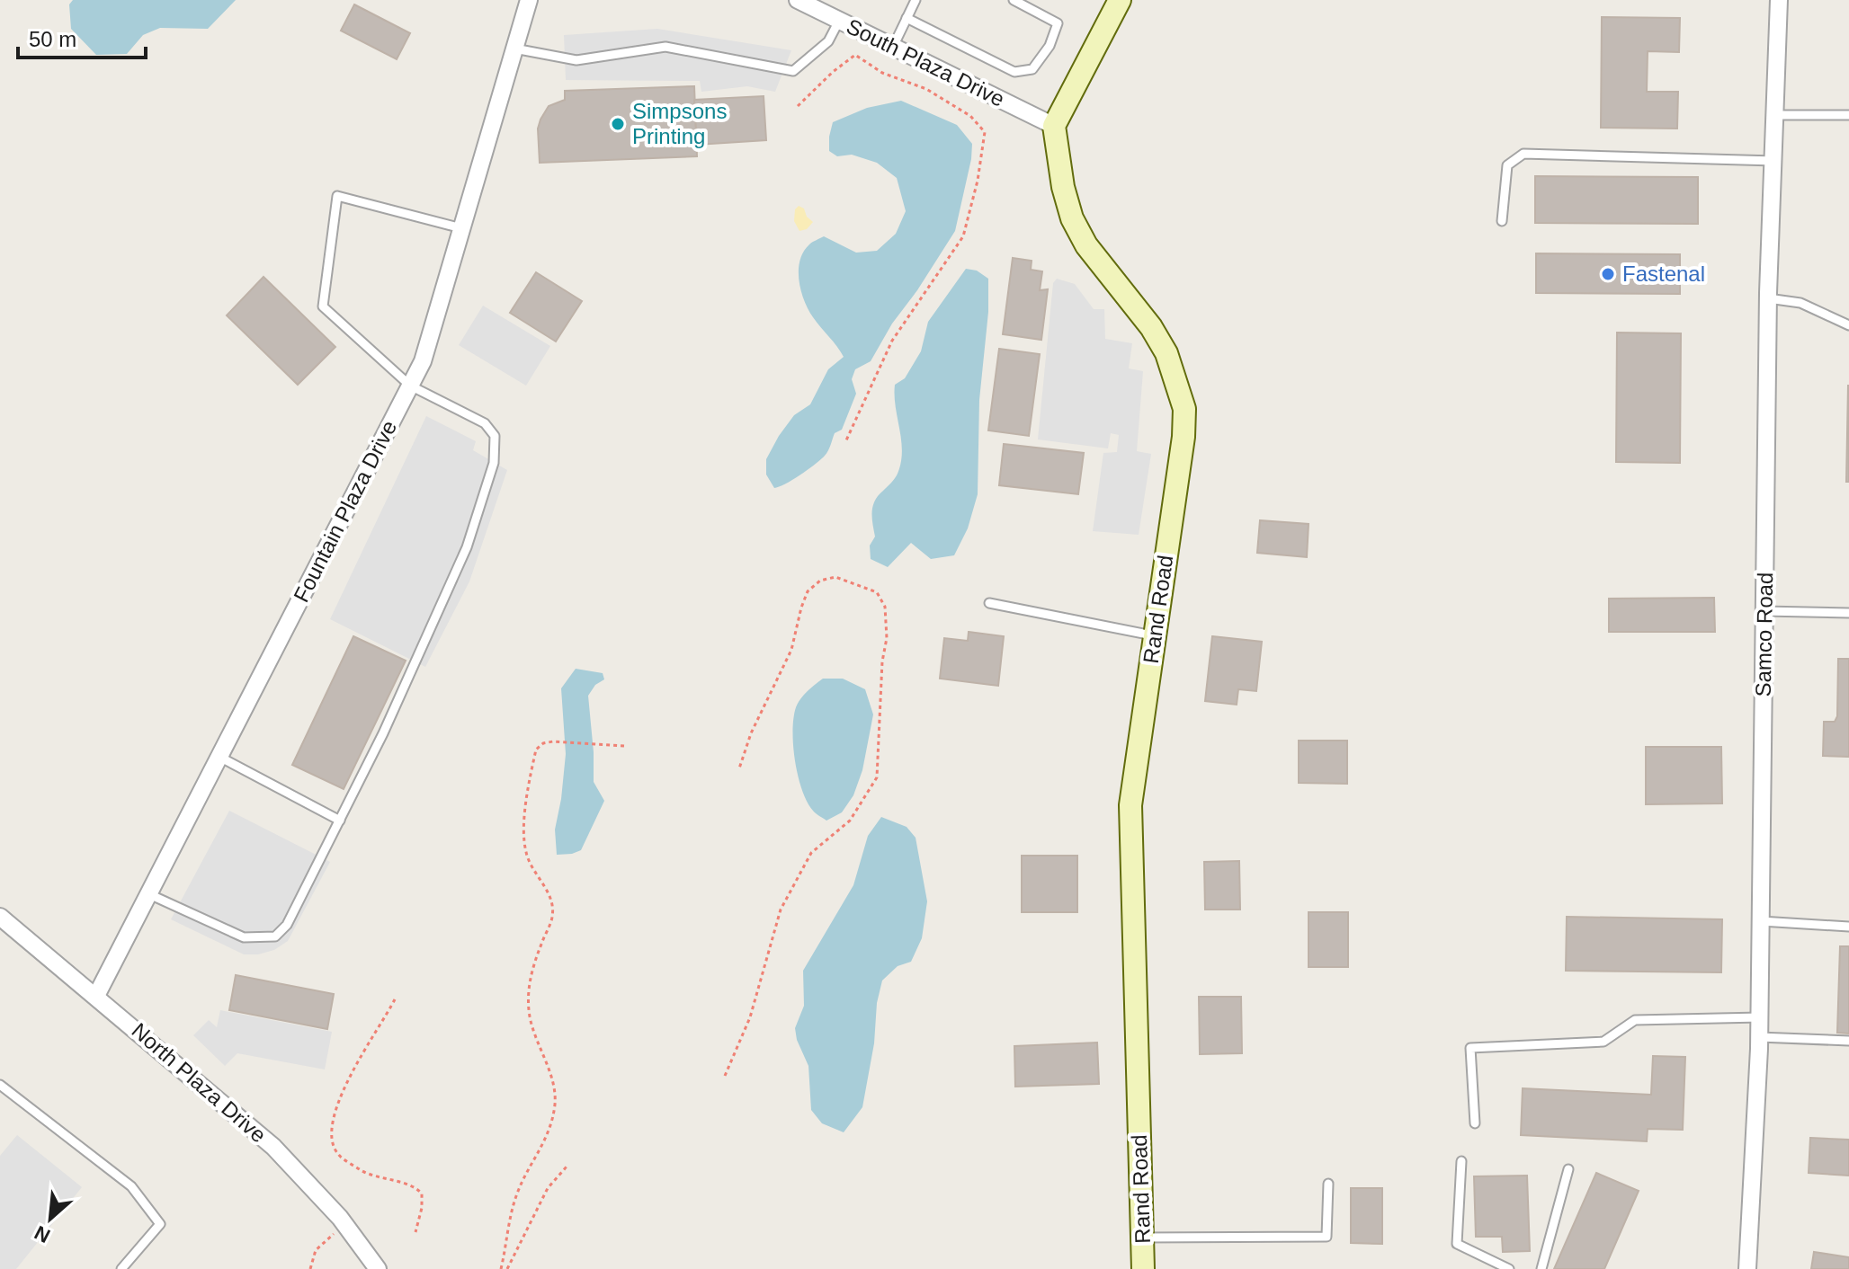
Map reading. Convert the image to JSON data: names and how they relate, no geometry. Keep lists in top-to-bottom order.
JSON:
{
  "streets": {
    "street": [
      "South Plaza Drive",
      "Fountain Plaza Drive",
      "Rand Road",
      "Samco Road",
      "North Plaza Drive"
    ]
  },
  "crossings": [
    ["South Plaza Drive", "Rand Road"],
    ["Fountain Plaza Drive", "North Plaza Drive"]
  ],
  "places": ["Simpsons Printing", "Fastenal"],
  "scale_bar": "50 m",
  "north": "bottom left"
}
